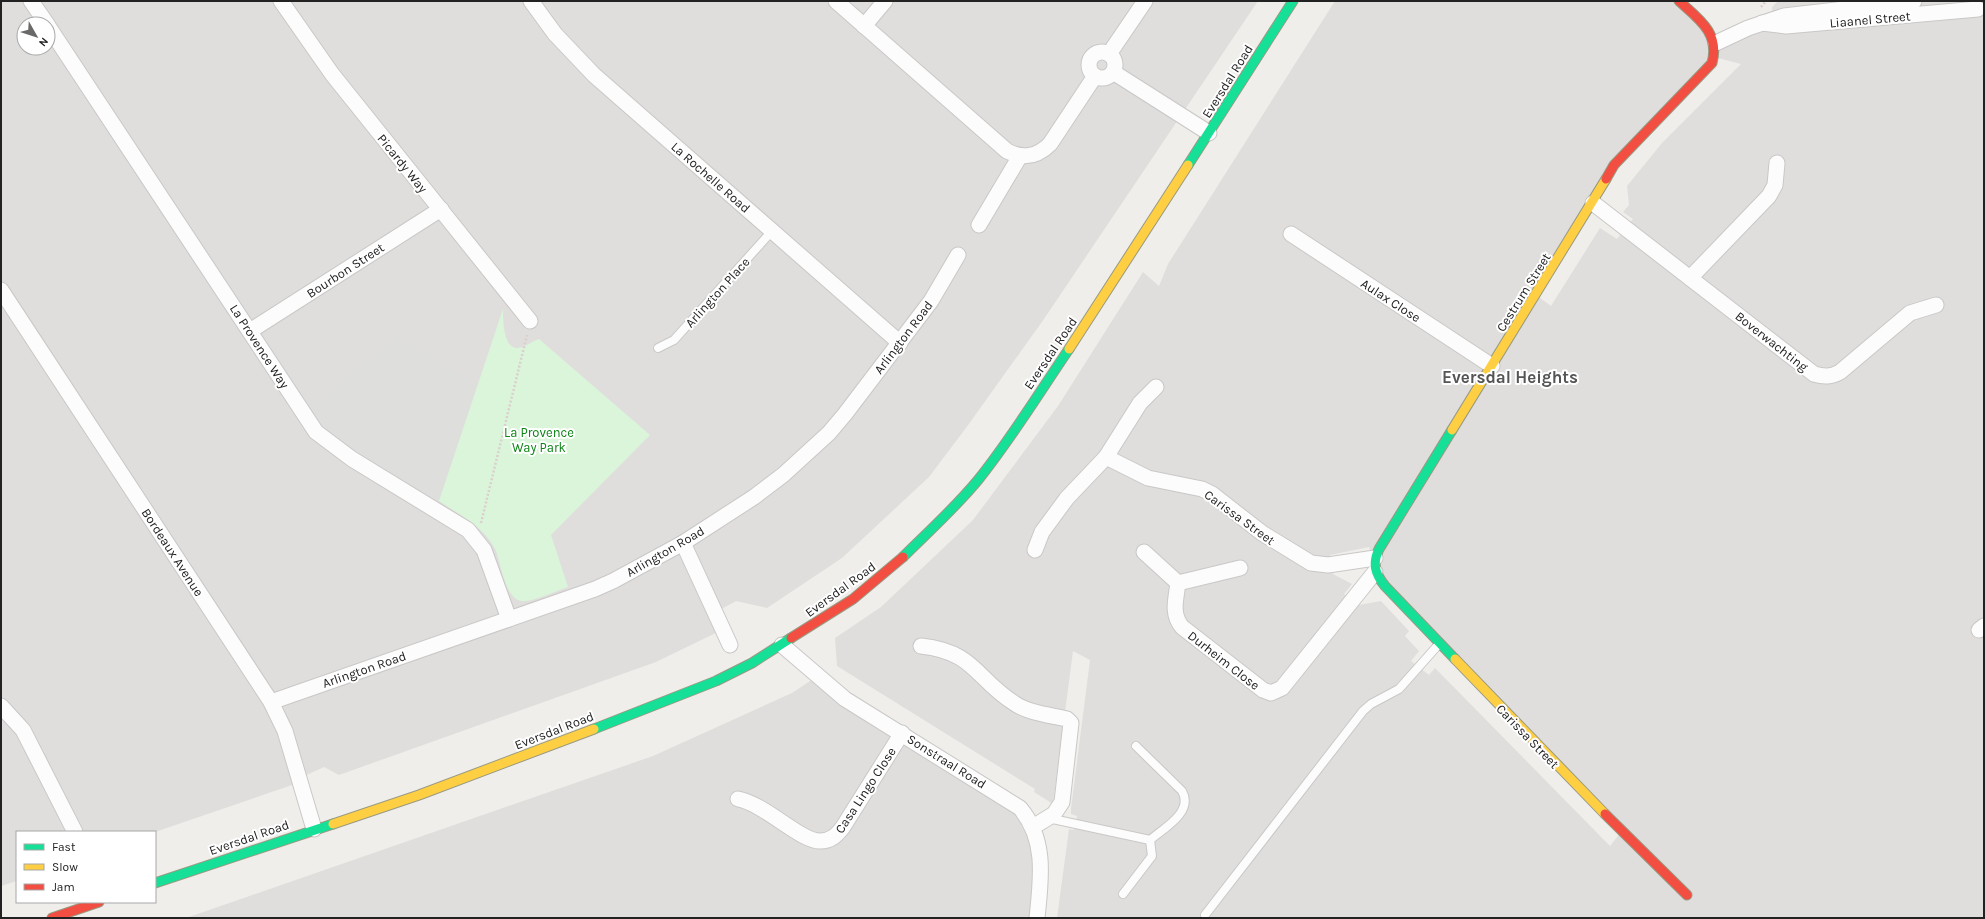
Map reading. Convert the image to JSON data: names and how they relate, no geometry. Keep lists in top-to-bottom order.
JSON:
{
  "streets": {
    "street": [
      "Liaanel Street",
      "Eversdal Road",
      "Picardy Way",
      "La Rochelle Road",
      "Bourbon Street",
      "Cestrum Street",
      "Aulax Close",
      "Arlington Road",
      "Boverwachting",
      "La Provence Way",
      "Carissa Street",
      "Bordeaux Avenue",
      "Durheim Close",
      "Sonstraal Road",
      "Casa Lingo Close"
    ],
    "lane": ["Arlington Place"]
  },
  "crossings": [
    ["Liaanel Street", "Cestrum Street"],
    ["Eversdal Road", "Bordeaux Avenue"],
    ["Eversdal Road", "Sonstraal Road"],
    ["Picardy Way", "Bourbon Street"],
    ["La Rochelle Road", "Arlington Place"],
    ["La Rochelle Road", "Arlington Road"],
    ["Bourbon Street", "La Provence Way"],
    ["Cestrum Street", "Aulax Close"],
    ["Cestrum Street", "Boverwachting"],
    ["Cestrum Street", "Carissa Street"],
    ["Cestrum Street", "Durheim Close"],
    ["Arlington Road", "La Provence Way"],
    ["Arlington Road", "Bordeaux Avenue"],
    ["Carissa Street", "Durheim Close"],
    ["Sonstraal Road", "Casa Lingo Close"]
  ],
  "districts": ["Eversdal Heights"],
  "parks": ["La Provence Way Park"],
  "legend": ["Fast", "Slow", "Jam"],
  "north": "bottom right"
}
